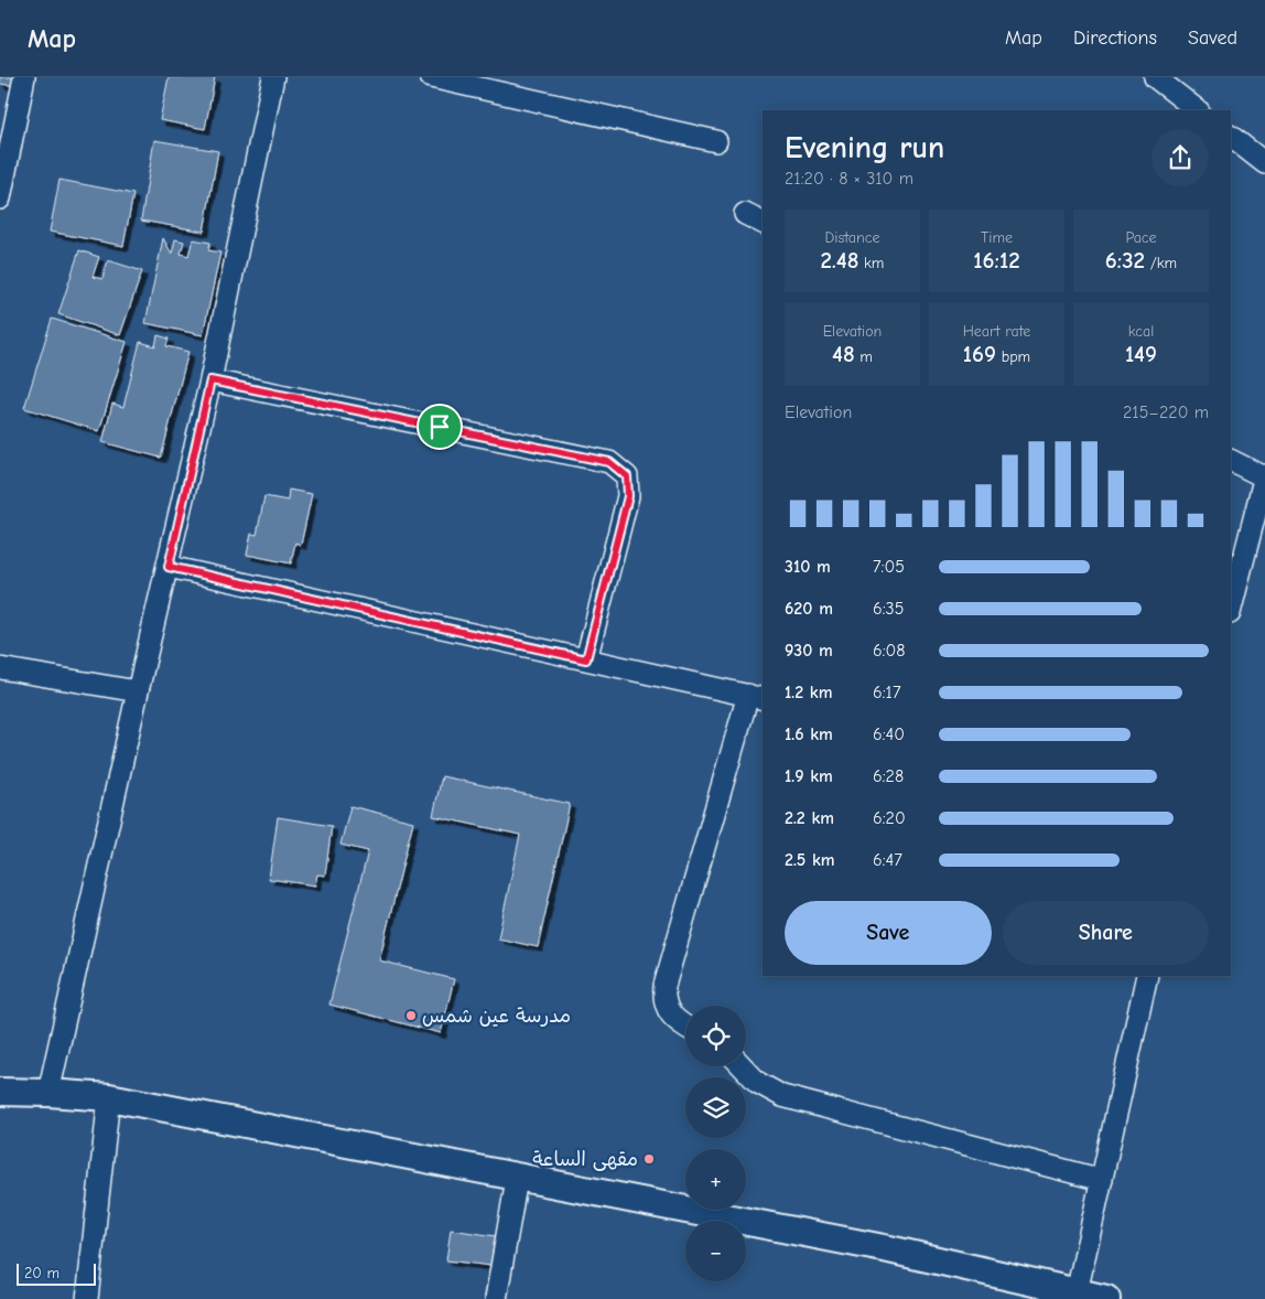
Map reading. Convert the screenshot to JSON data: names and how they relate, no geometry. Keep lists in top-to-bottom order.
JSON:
{
  "places": ["مدرسة عين شمس", "مقهى الساعة"],
  "scale_bar": "20 m",
  "page": {
    "header": "Map",
    "nav": ["Map", "Directions", "Saved"],
    "heading": ["Evening run", "21:20 · 8 × 310 m"],
    "stats": [
      ["Distance", "2.48 km"],
      ["Time", "16:12"],
      ["Pace", "6:32 /km"],
      ["Elevation", "48 m"],
      ["Heart rate", "169 bpm"],
      ["kcal", "149"]
    ],
    "chart": ["Elevation", "215–220 m"],
    "list": [
      {
        "name": "310 m",
        "note": "7:05"
      },
      {
        "name": "620 m",
        "note": "6:35"
      },
      {
        "name": "930 m",
        "note": "6:08"
      },
      {
        "name": "1.2 km",
        "note": "6:17"
      },
      {
        "name": "1.6 km",
        "note": "6:40"
      },
      {
        "name": "1.9 km",
        "note": "6:28"
      },
      {
        "name": "2.2 km",
        "note": "6:20"
      },
      {
        "name": "2.5 km",
        "note": "6:47"
      }
    ],
    "buttons": ["Save", "Share"],
    "map_buttons": ["+", "−"],
    "scale": "20 m"
  }
}
